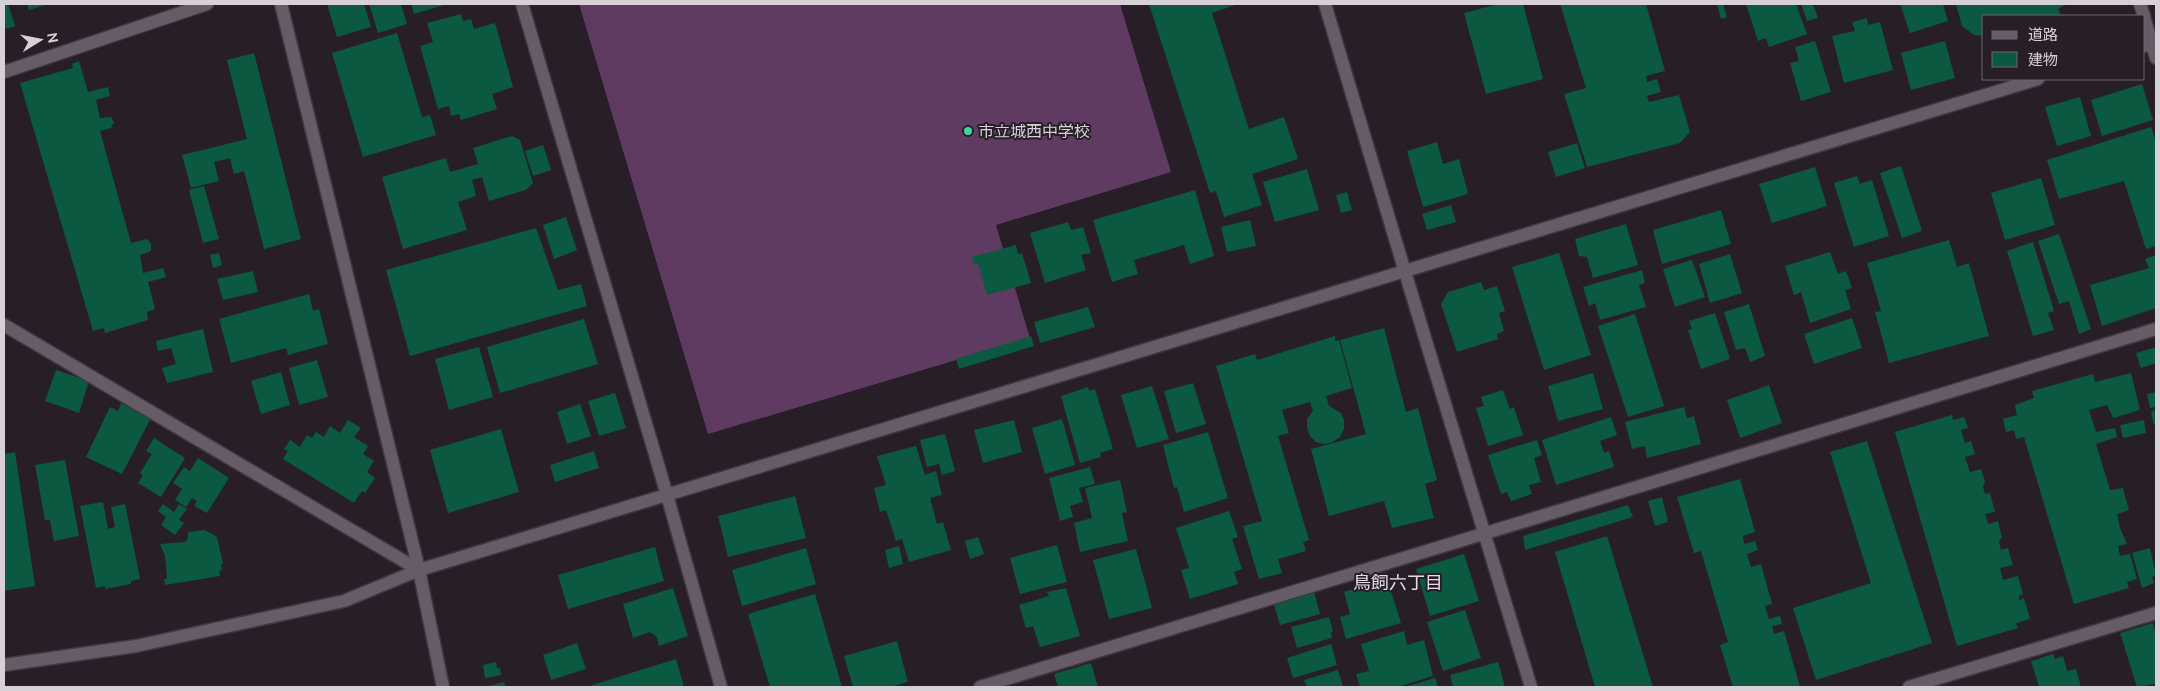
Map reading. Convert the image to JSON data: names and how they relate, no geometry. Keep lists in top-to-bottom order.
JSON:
{
  "districts": ["鳥飼六丁目"],
  "places": ["市立城西中学校"],
  "legend": ["道路", "建物"],
  "north": "right"
}
